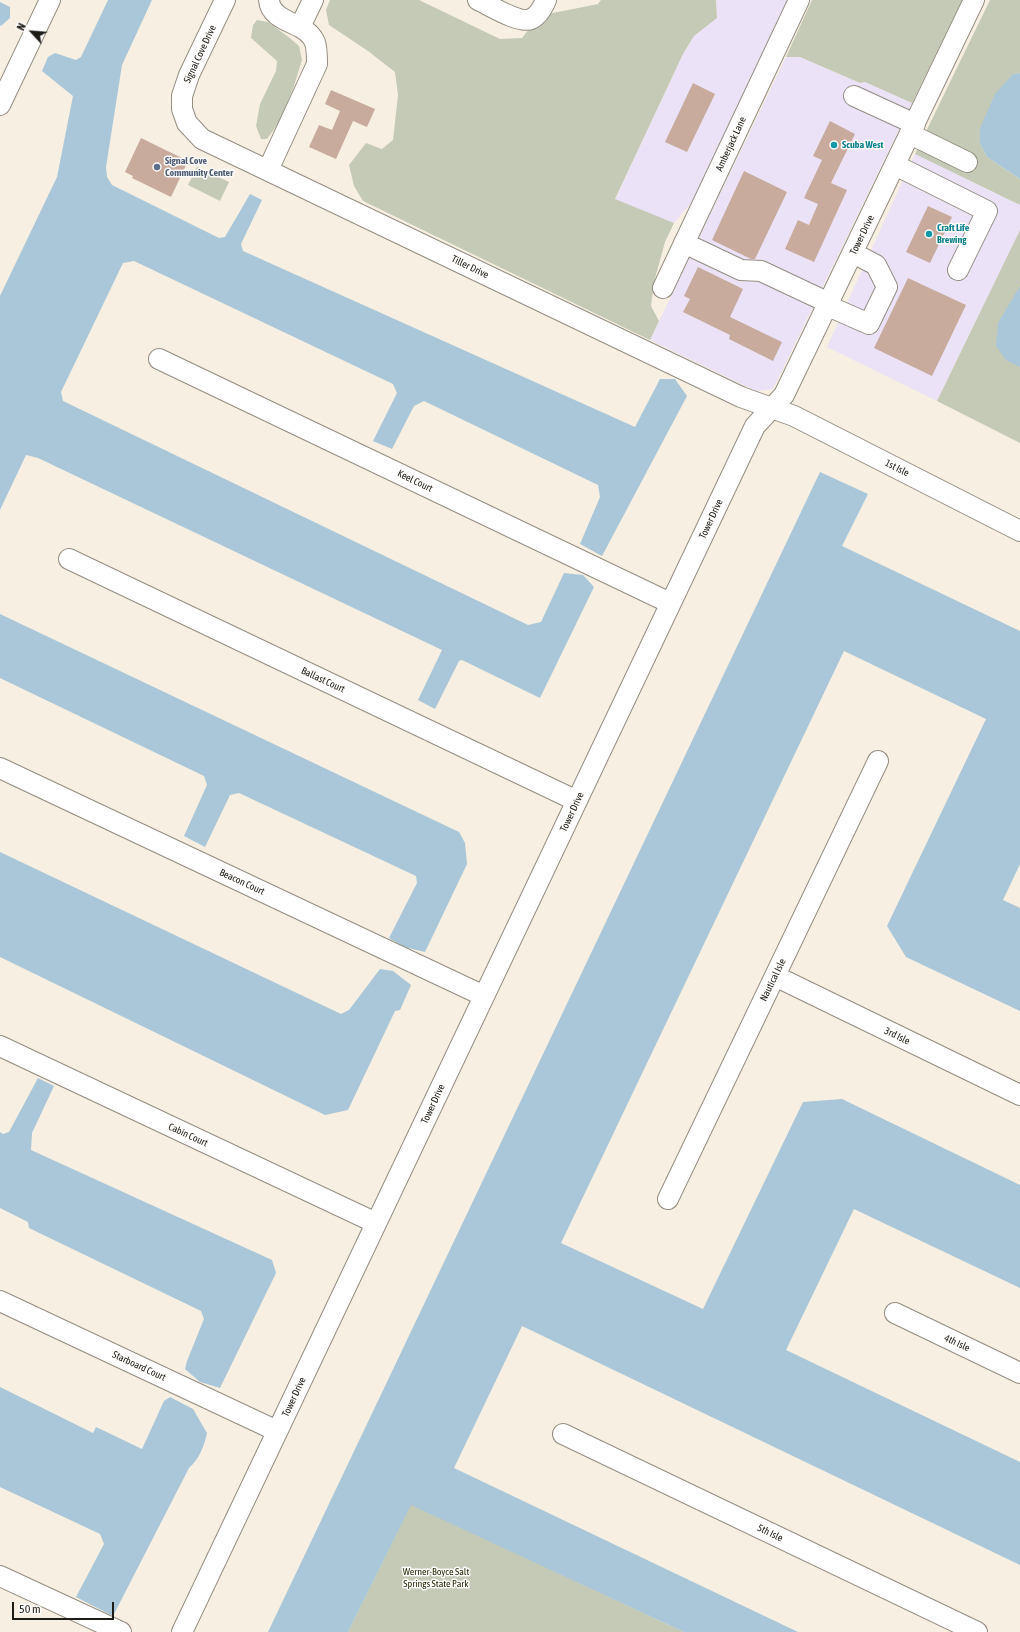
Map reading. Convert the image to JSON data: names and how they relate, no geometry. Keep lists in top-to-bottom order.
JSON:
{
  "streets": {
    "street": [
      "Signal Cove Drive",
      "Amberjack Lane",
      "Tower Drive",
      "Tiller Drive",
      "1st Isle",
      "Keel Court",
      "Ballast Court",
      "Beacon Court",
      "Nautical Isle",
      "3rd Isle",
      "Cabin Court",
      "4th Isle",
      "Starboard Court",
      "5th Isle"
    ]
  },
  "crossings": [
    ["Signal Cove Drive", "Tiller Drive"],
    ["Tower Drive", "Tiller Drive"],
    ["Tower Drive", "1st Isle"],
    ["Tower Drive", "Keel Court"],
    ["Tower Drive", "Ballast Court"],
    ["Tower Drive", "Beacon Court"],
    ["Tower Drive", "Cabin Court"],
    ["Tower Drive", "Starboard Court"],
    ["Tiller Drive", "1st Isle"],
    ["Nautical Isle", "3rd Isle"]
  ],
  "parks": ["Werner-Boyce Salt Springs State Park"],
  "places": ["Scuba West", "Signal Cove Community Center", "Craft Life Brewing"],
  "scale_bar": "50 m",
  "north": "top left"
}
